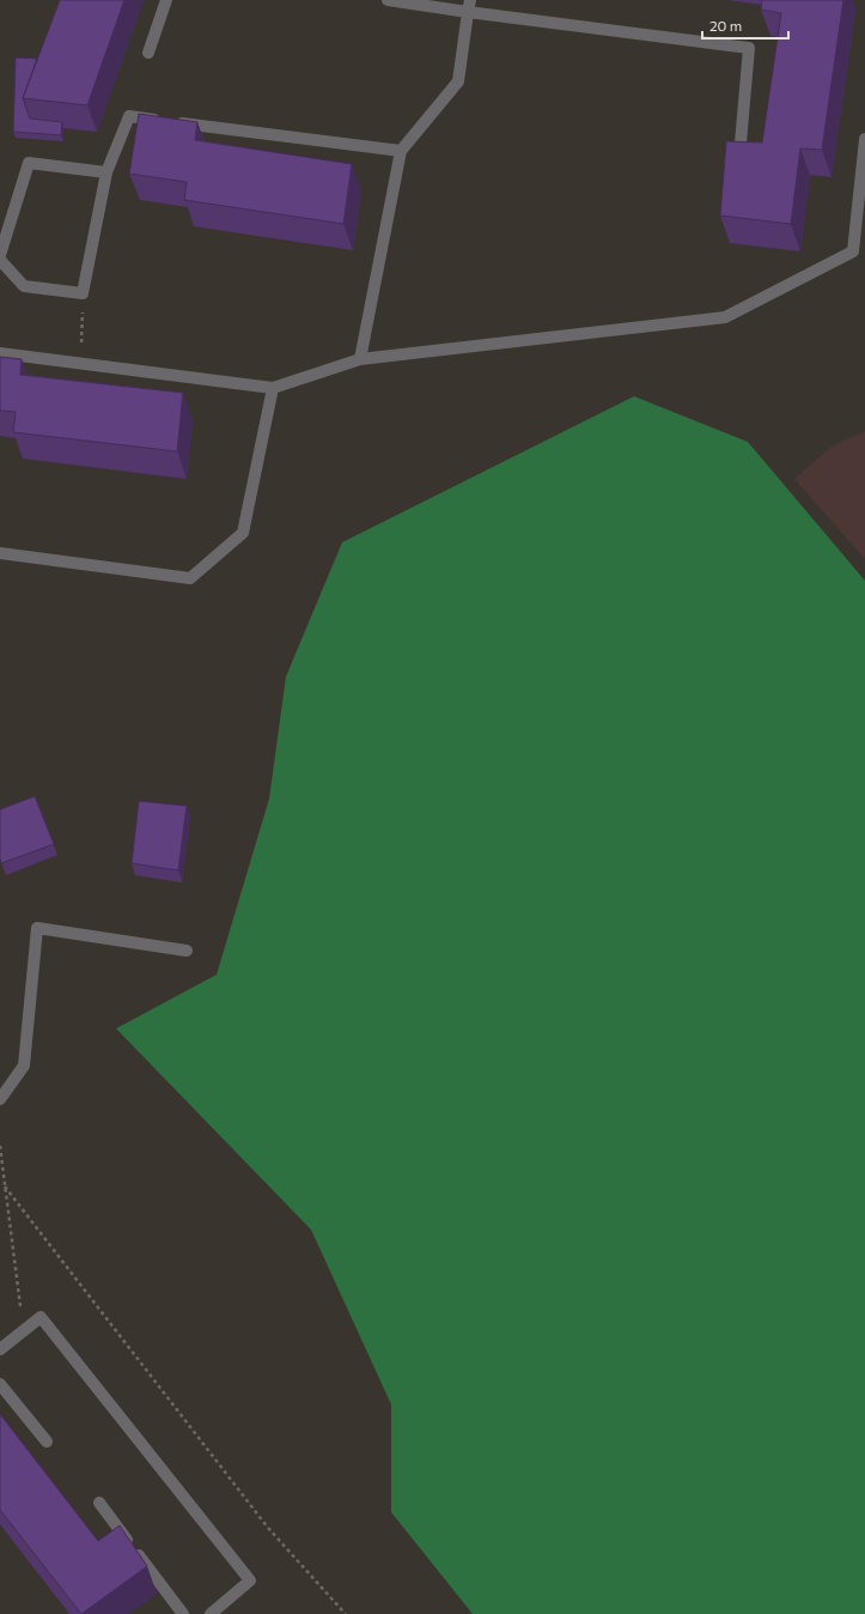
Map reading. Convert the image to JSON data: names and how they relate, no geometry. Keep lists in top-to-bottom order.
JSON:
{
  "scale_bar": "20 m"
}
